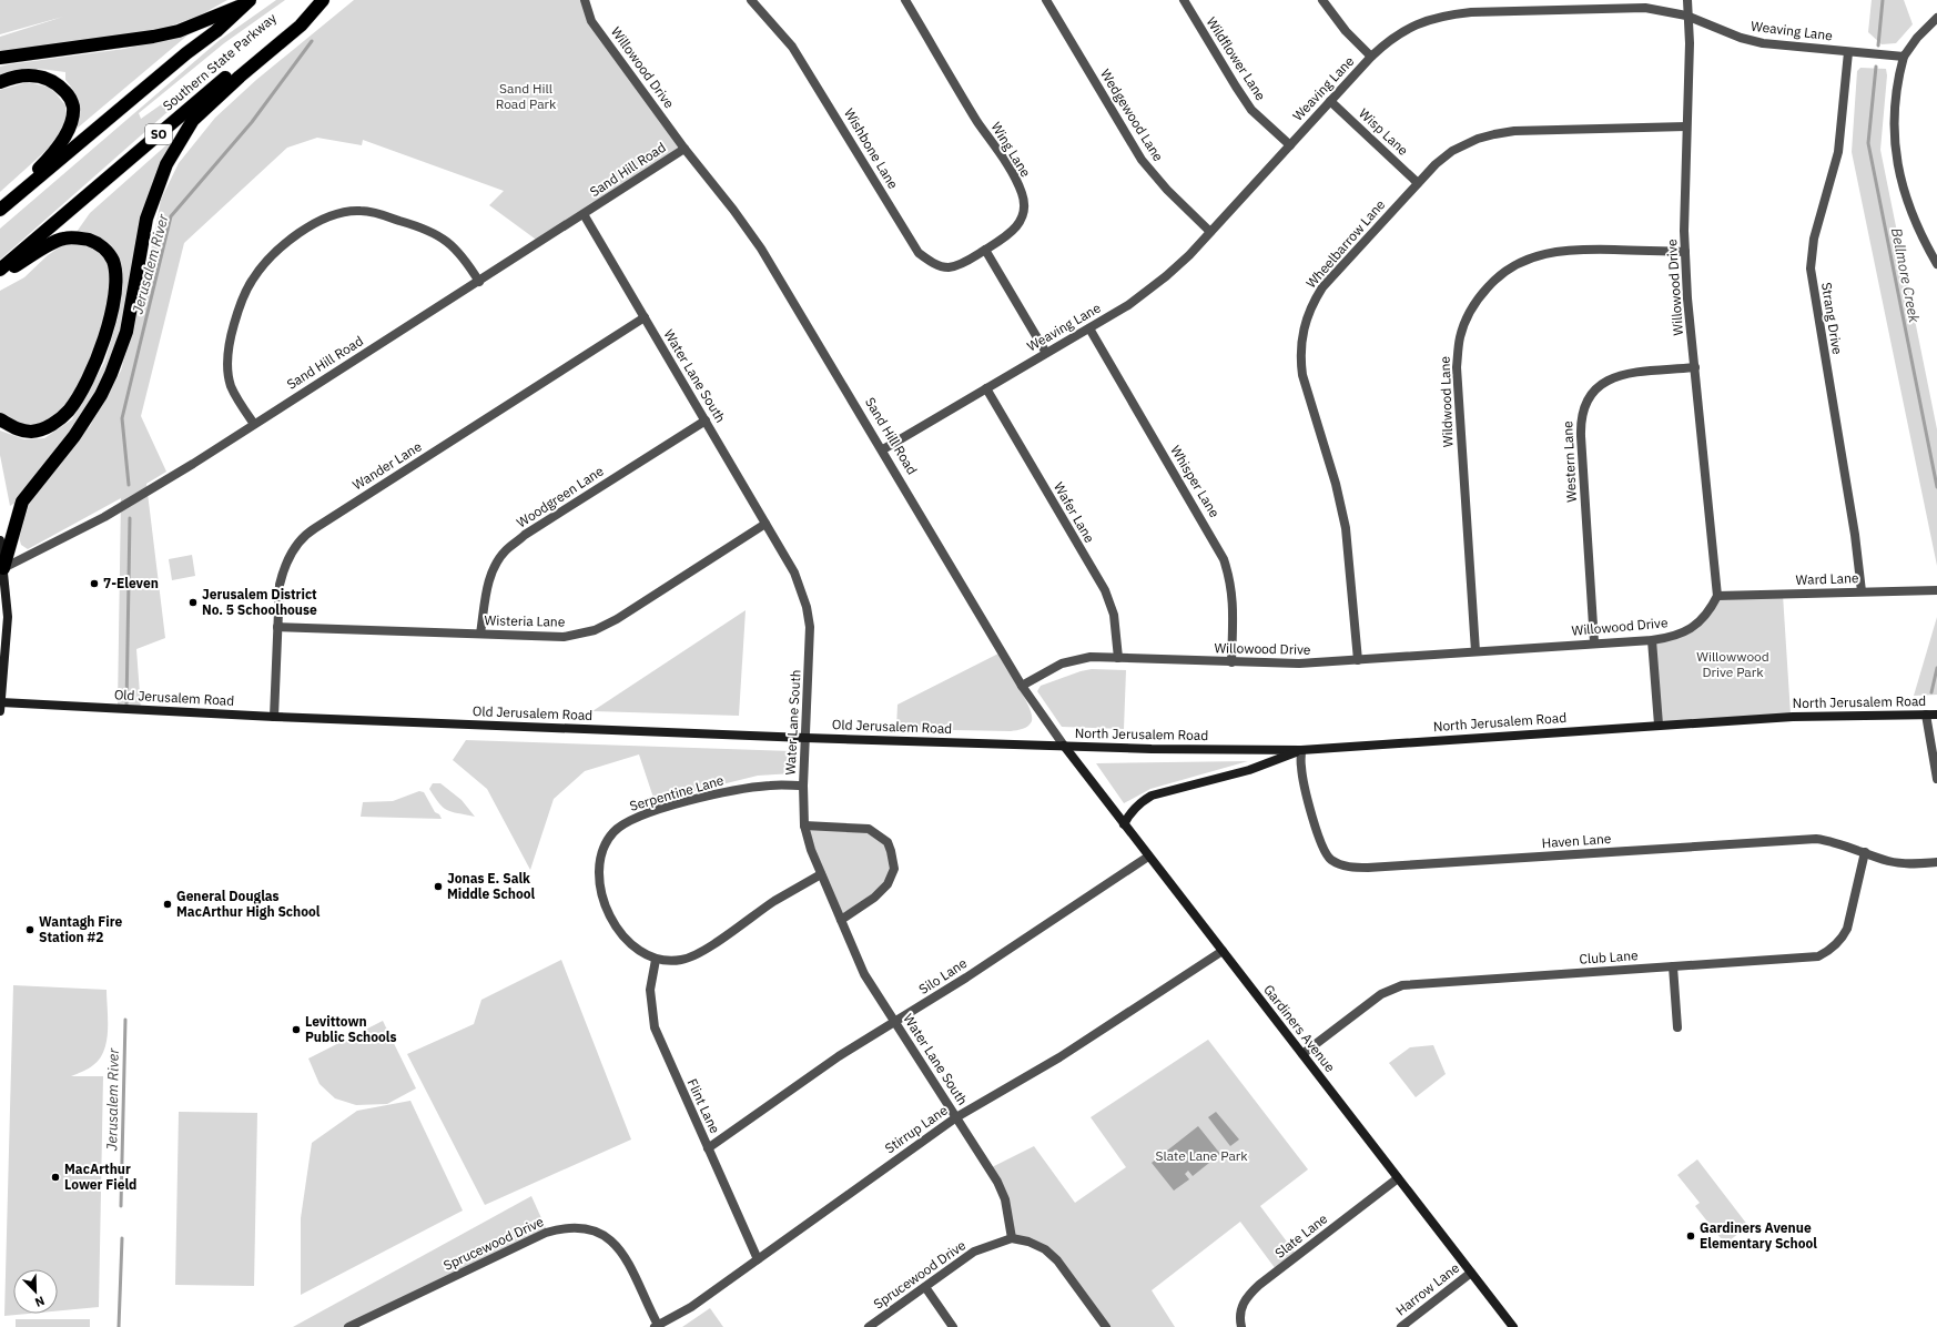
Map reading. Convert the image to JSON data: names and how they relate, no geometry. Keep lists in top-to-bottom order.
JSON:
{
  "streets": {
    "highway": ["Southern State Parkway", "SO"],
    "main road": ["Old Jerusalem Road", "North Jerusalem Road", "Gardiners Avenue"],
    "street": [
      "Weaving Lane",
      "Wildflower Lane",
      "Willowood Drive",
      "Wedgewood Lane",
      "Wisp Lane",
      "Wishbone Lane",
      "Wing Lane",
      "Sand Hill Road",
      "Wheelbarrow Lane",
      "Strang Drive",
      "Water Lane South",
      "Wildwood Lane",
      "Western Lane",
      "Wander Lane",
      "Whisper Lane",
      "Woodgreen Lane",
      "Wafer Lane",
      "Ward Lane",
      "Wisteria Lane",
      "Serpentine Lane",
      "Haven Lane",
      "Club Lane",
      "Silo Lane",
      "Flint Lane",
      "Stirrup Lane",
      "Slate Lane",
      "Sprucewood Drive",
      "Harrow Lane"
    ]
  },
  "crossings": [
    ["Weaving Lane", "Wildflower Lane"],
    ["Weaving Lane", "Willowood Drive"],
    ["Weaving Lane", "Wedgewood Lane"],
    ["Weaving Lane", "Wisp Lane"],
    ["Weaving Lane", "Sand Hill Road"],
    ["Weaving Lane", "Strang Drive"],
    ["Weaving Lane", "Whisper Lane"],
    ["Weaving Lane", "Wafer Lane"],
    ["Willowood Drive", "Sand Hill Road"],
    ["Willowood Drive", "Wheelbarrow Lane"],
    ["Willowood Drive", "Wildwood Lane"],
    ["Willowood Drive", "Western Lane"],
    ["Willowood Drive", "Whisper Lane"],
    ["Willowood Drive", "Wafer Lane"],
    ["Willowood Drive", "Ward Lane"],
    ["Wisp Lane", "Wheelbarrow Lane"],
    ["Wishbone Lane", "Wing Lane"],
    ["Sand Hill Road", "Water Lane South"],
    ["Sand Hill Road", "Old Jerusalem Road"],
    ["Sand Hill Road", "North Jerusalem Road"],
    ["Sand Hill Road", "Gardiners Avenue"],
    ["Strang Drive", "Ward Lane"],
    ["Water Lane South", "Wander Lane"],
    ["Water Lane South", "Woodgreen Lane"],
    ["Water Lane South", "Wisteria Lane"],
    ["Water Lane South", "Old Jerusalem Road"],
    ["Water Lane South", "Serpentine Lane"],
    ["Water Lane South", "Silo Lane"],
    ["Water Lane South", "Stirrup Lane"],
    ["Water Lane South", "Sprucewood Drive"],
    ["Wander Lane", "Wisteria Lane"],
    ["Wander Lane", "Old Jerusalem Road"],
    ["Woodgreen Lane", "Wisteria Lane"],
    ["Old Jerusalem Road", "North Jerusalem Road"],
    ["Old Jerusalem Road", "Gardiners Avenue"],
    ["North Jerusalem Road", "Haven Lane"],
    ["North Jerusalem Road", "Gardiners Avenue"],
    ["Serpentine Lane", "Flint Lane"],
    ["Haven Lane", "Club Lane"],
    ["Club Lane", "Gardiners Avenue"],
    ["Silo Lane", "Gardiners Avenue"],
    ["Silo Lane", "Flint Lane"],
    ["Gardiners Avenue", "Stirrup Lane"],
    ["Gardiners Avenue", "Slate Lane"],
    ["Gardiners Avenue", "Harrow Lane"],
    ["Flint Lane", "Stirrup Lane"],
    ["Stirrup Lane", "Sprucewood Drive"]
  ],
  "water": ["Jerusalem River", "Bellmore Creek"],
  "parks": ["Sand Hill Road Park", "Willowwood Drive Park", "Slate Lane Park"],
  "places": [
    "7-Eleven",
    "Jerusalem District No. 5 Schoolhouse",
    "Jonas E. Salk Middle School",
    "General Douglas MacArthur High School",
    "Wantagh Fire Station #2",
    "Levittown Public Schools",
    "MacArthur Lower Field",
    "Gardiners Avenue Elementary School"
  ],
  "north": "bottom right"
}
